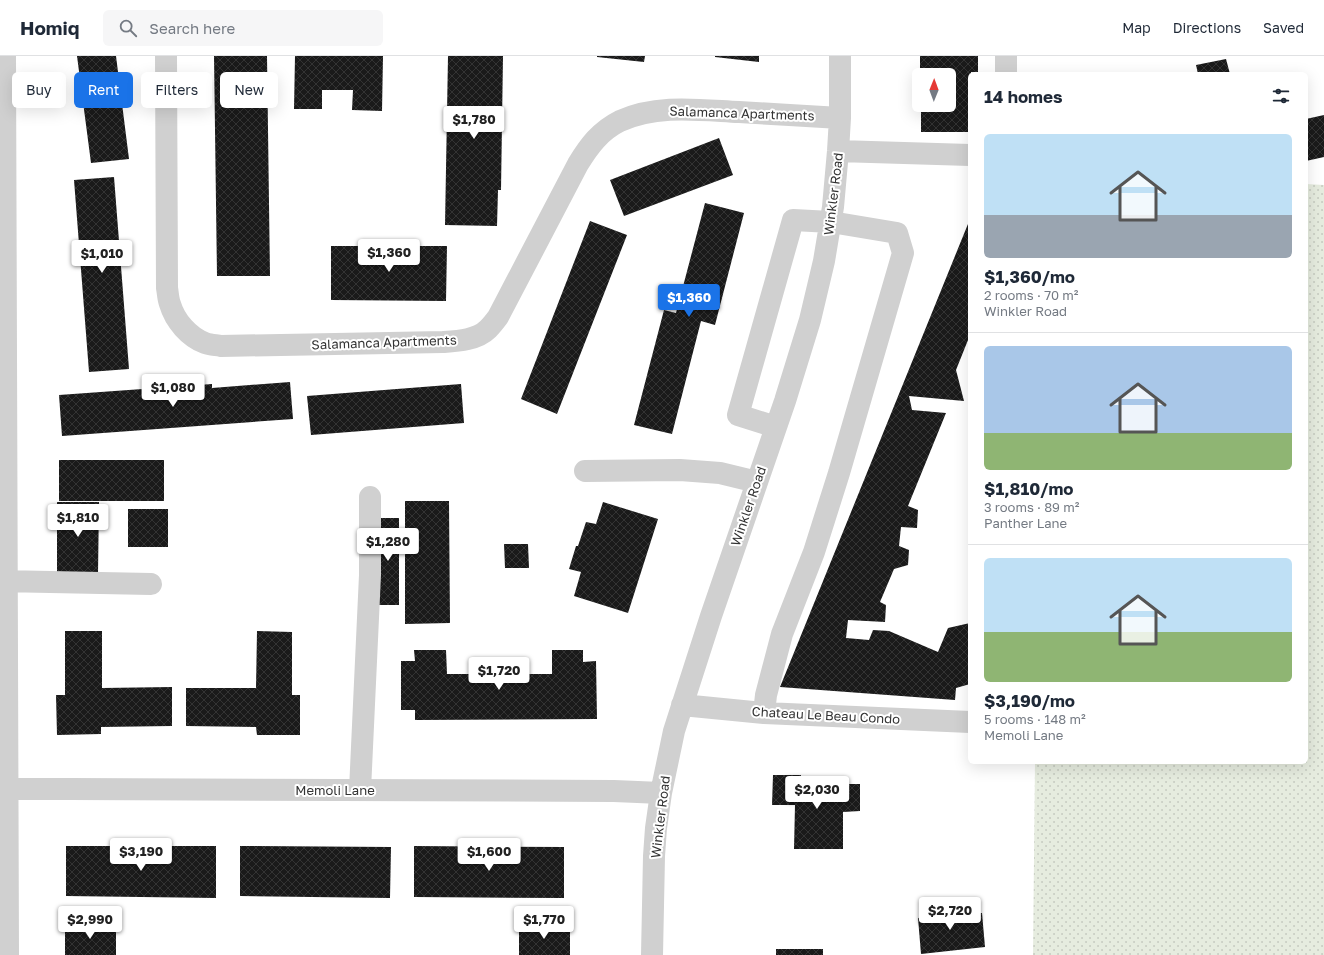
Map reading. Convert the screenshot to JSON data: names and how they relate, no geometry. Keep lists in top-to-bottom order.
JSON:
{
  "streets": {
    "street": [
      "Salamanca Apartments",
      "Winkler Road",
      "Chateau Le Beau Condo",
      "Memoli Lane"
    ]
  },
  "crossings": [
    ["Salamanca Apartments", "Winkler Road"],
    ["Winkler Road", "Chateau Le Beau Condo"],
    ["Winkler Road", "Memoli Lane"]
  ],
  "north": "top",
  "page": {
    "header": "Homiq",
    "search": "Search here",
    "nav": ["Map", "Directions", "Saved"],
    "chip": [
      "Buy",
      "Rent",
      "Filters",
      "New"
    ],
    "heading": "14 homes",
    "price": [
      "$1,780",
      "$1,360",
      "$1,010",
      "$1,360",
      "$1,080",
      "$1,810",
      "$1,280",
      "$1,720",
      "$2,030",
      "$3,190",
      "$1,600",
      "$2,720",
      "$2,990",
      "$1,770"
    ],
    "list": [
      {
        "name": "$1,360/mo",
        "note": "2 rooms · 70 m² · Winkler Road"
      },
      {
        "name": "$1,810/mo",
        "note": "3 rooms · 89 m² · Panther Lane"
      },
      {
        "name": "$3,190/mo",
        "note": "5 rooms · 148 m² · Memoli Lane"
      }
    ]
  }
}
